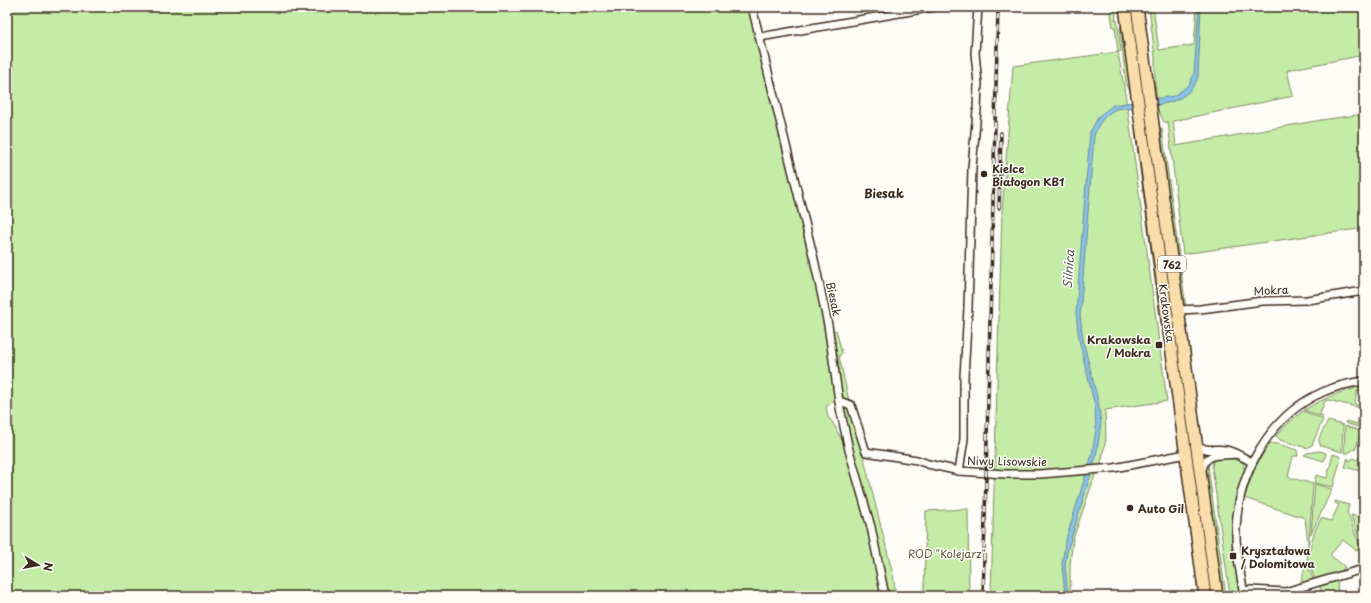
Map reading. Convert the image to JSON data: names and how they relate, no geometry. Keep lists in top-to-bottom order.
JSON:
{
  "streets": {
    "main road": ["762", "Krakowska"],
    "street": ["Mokra", "Biesak", "Niwy Lisowskie"]
  },
  "crossings": [
    ["Mokra", "Krakowska"],
    ["Biesak", "Niwy Lisowskie"],
    ["Krakowska", "Niwy Lisowskie"]
  ],
  "districts": ["Biesak"],
  "water": ["Silnica"],
  "parks": ["ROD \"Kolejarz\""],
  "places": {
    "other": ["Kielce Białogon KB1", "Auto Gil"],
    "transit": ["Krakowska / Mokra", "Kryształowa / Dolomitowa"]
  },
  "north": "right"
}
